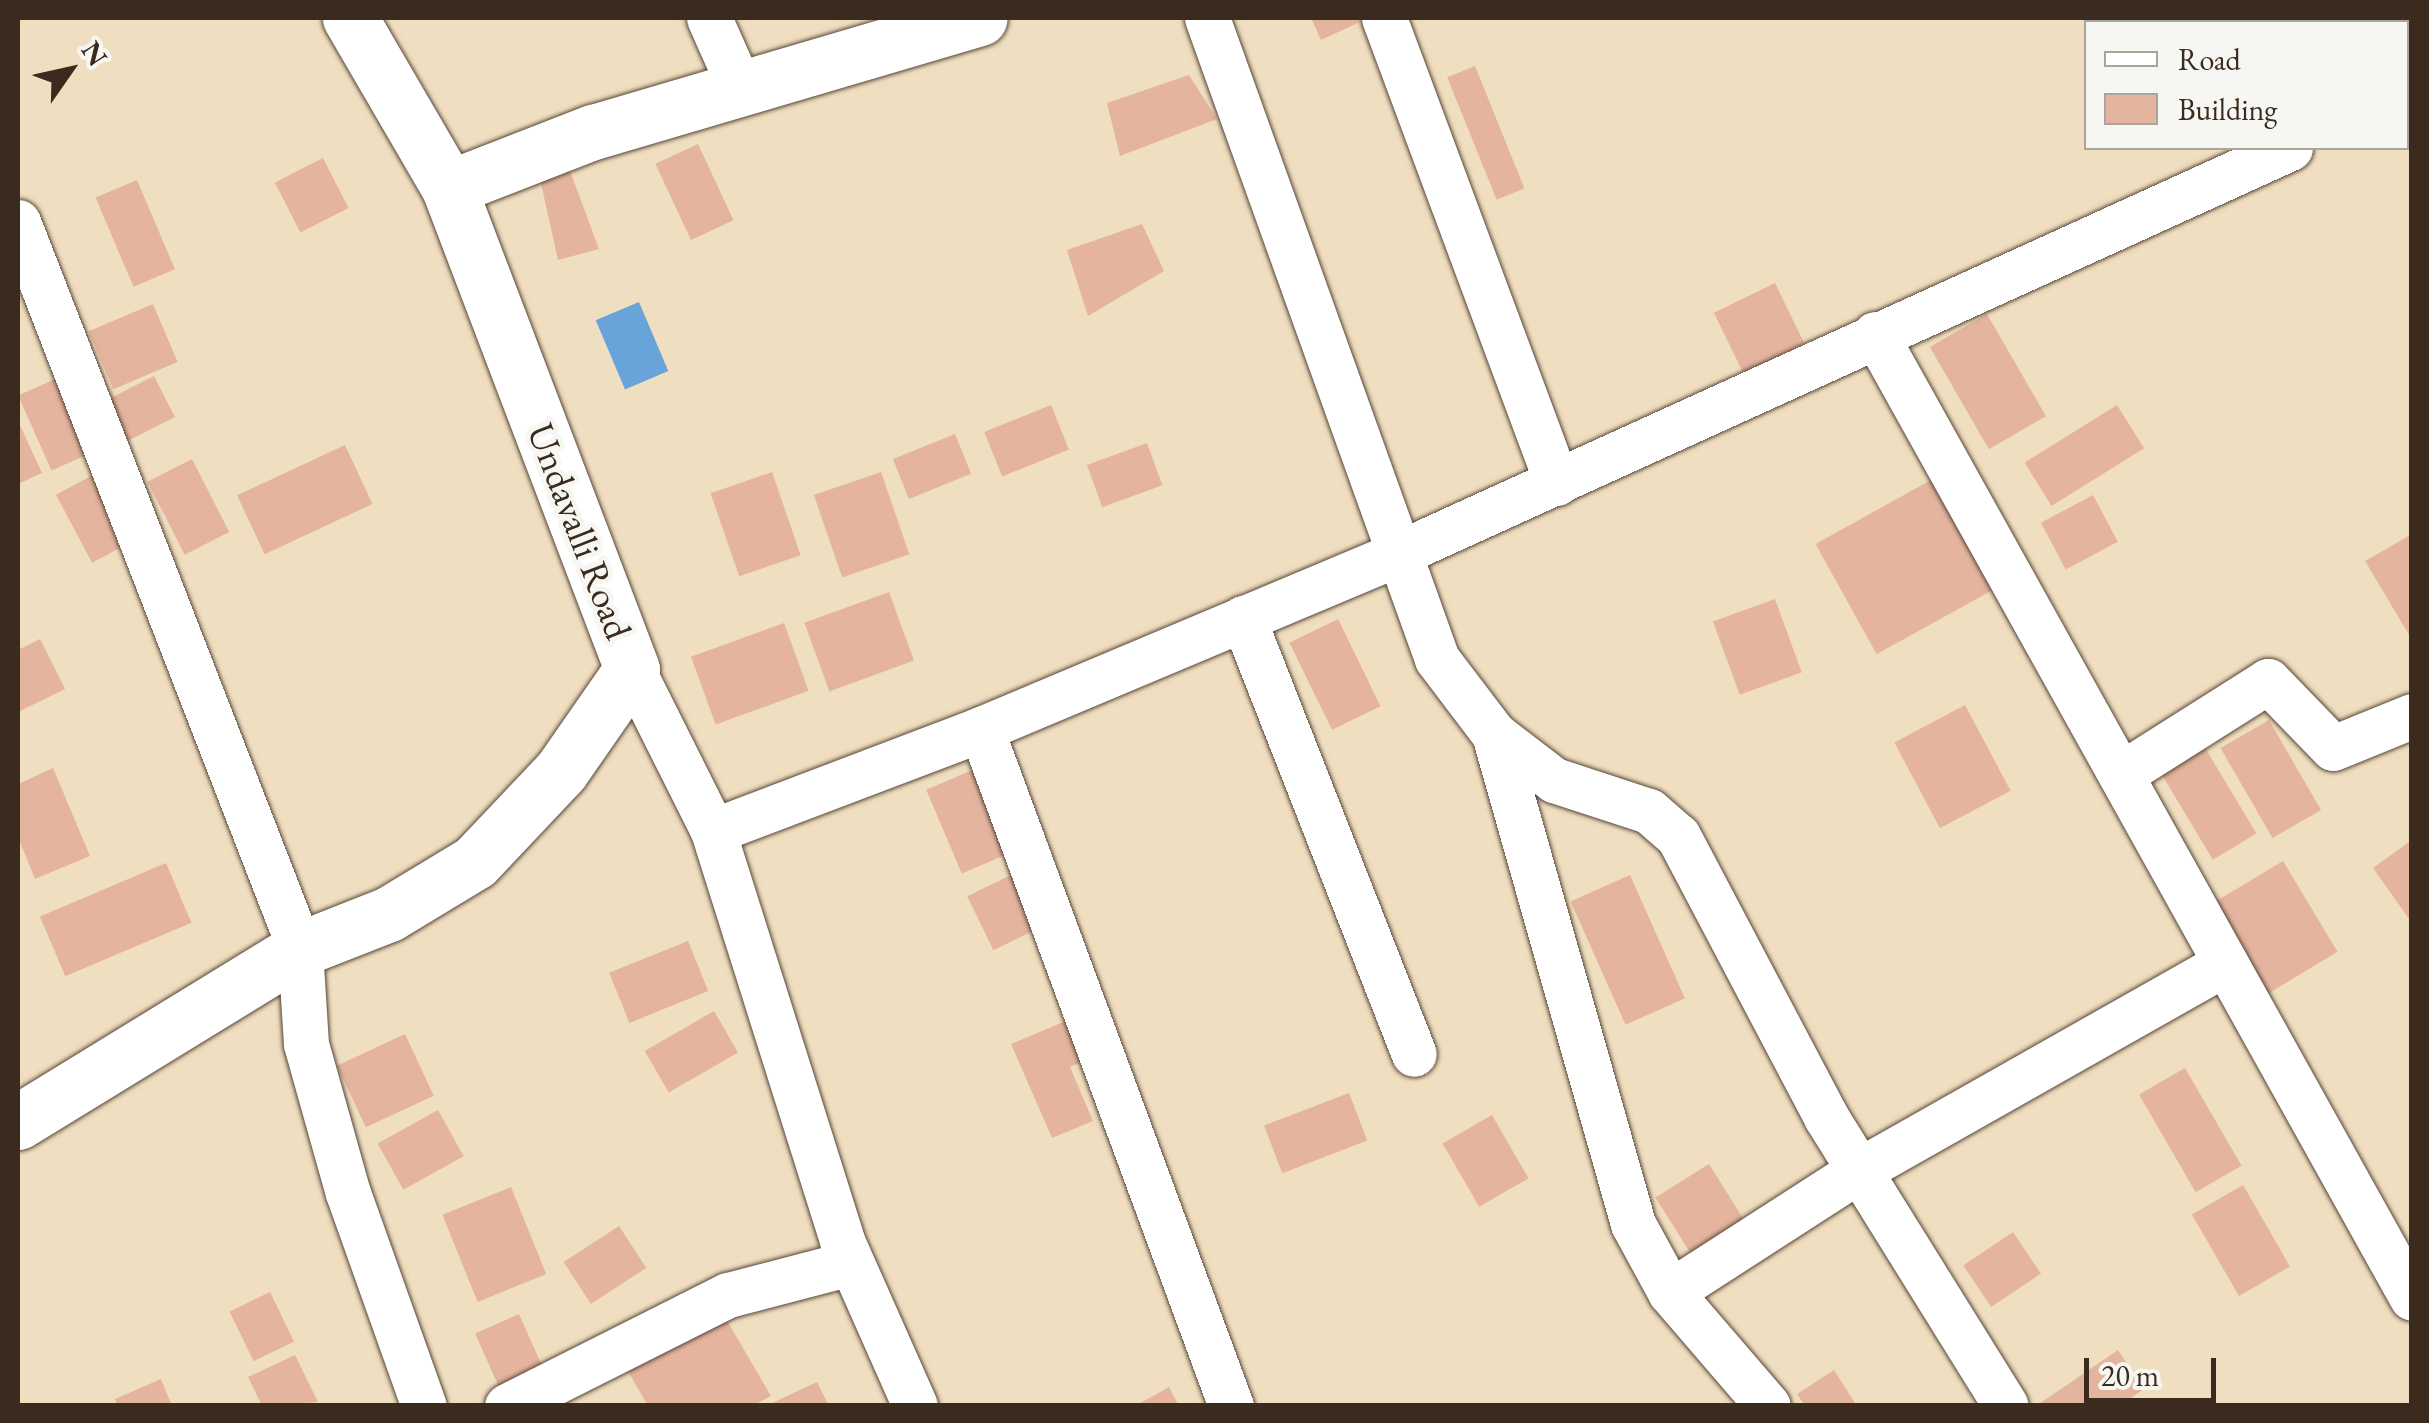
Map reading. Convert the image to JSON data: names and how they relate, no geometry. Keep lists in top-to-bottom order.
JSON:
{
  "streets": {
    "main road": ["Undavalli Road"]
  },
  "legend": ["Road", "Building"],
  "scale_bar": "20 m",
  "north": "top right"
}
